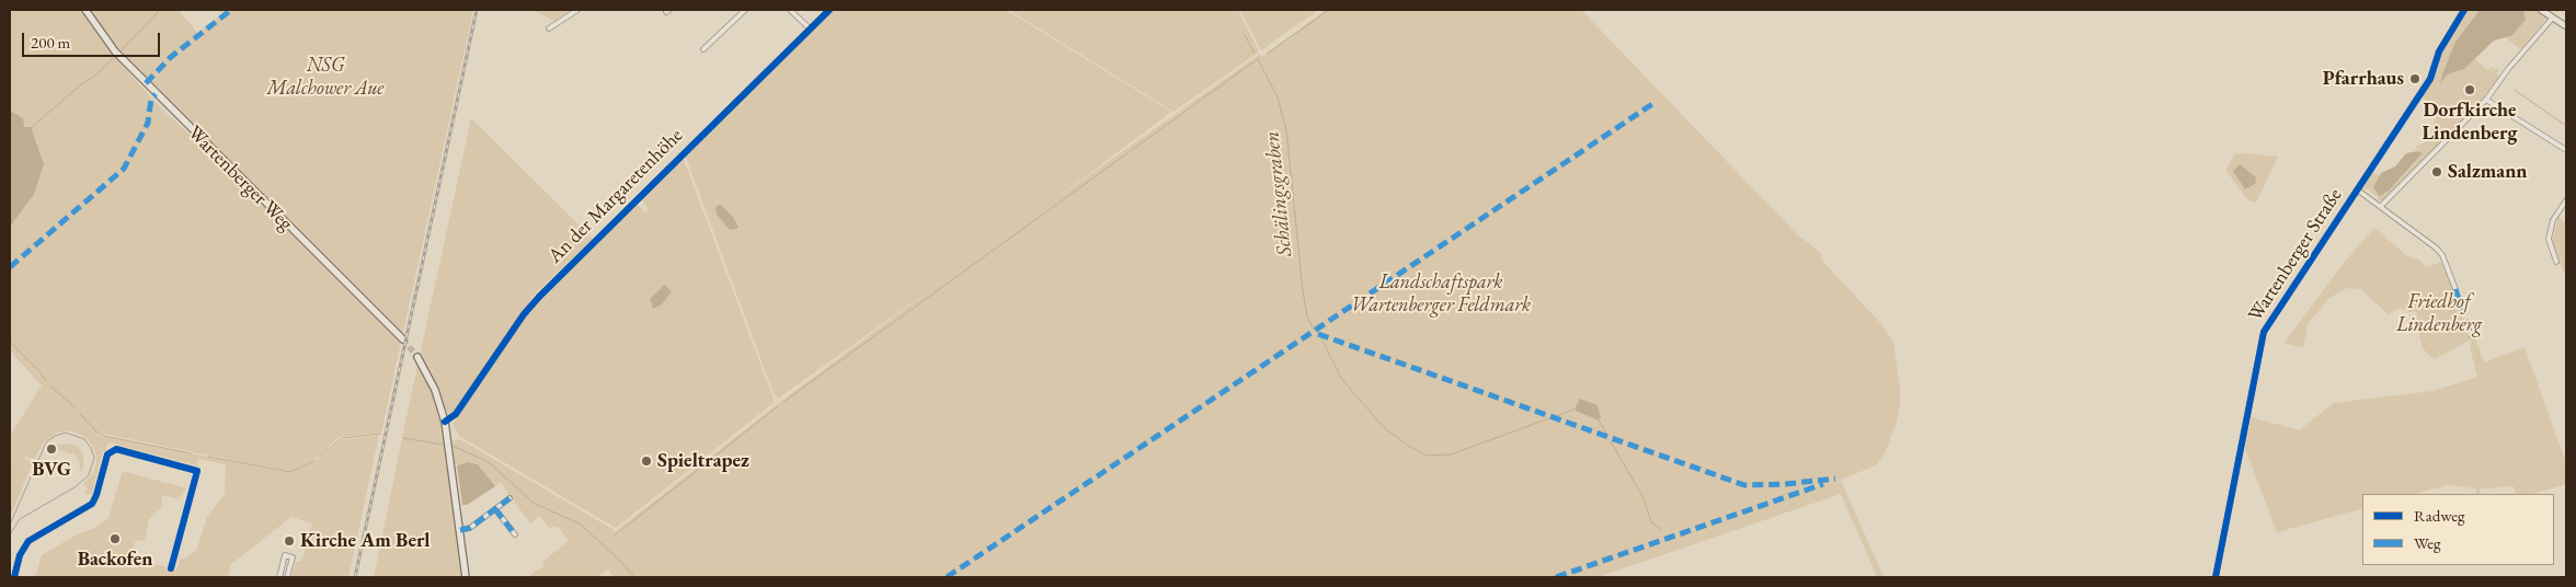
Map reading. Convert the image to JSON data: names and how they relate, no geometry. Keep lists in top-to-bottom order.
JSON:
{
  "streets": {
    "main road": ["Wartenberger Weg"],
    "street": ["An der Margaretenhöhe", "Wartenberger Straße"]
  },
  "water": ["Schälingsgraben"],
  "parks": ["NSG Malchower Aue", "Landschaftspark Wartenberger Feldmark", "Friedhof Lindenberg"],
  "places": [
    "Pfarrhaus",
    "Dorfkirche Lindenberg",
    "Salzmann",
    "BVG",
    "Spieltrapez",
    "Backofen",
    "Kirche Am Berl"
  ],
  "legend": ["Radweg", "Weg"],
  "scale_bar": "200 m"
}
